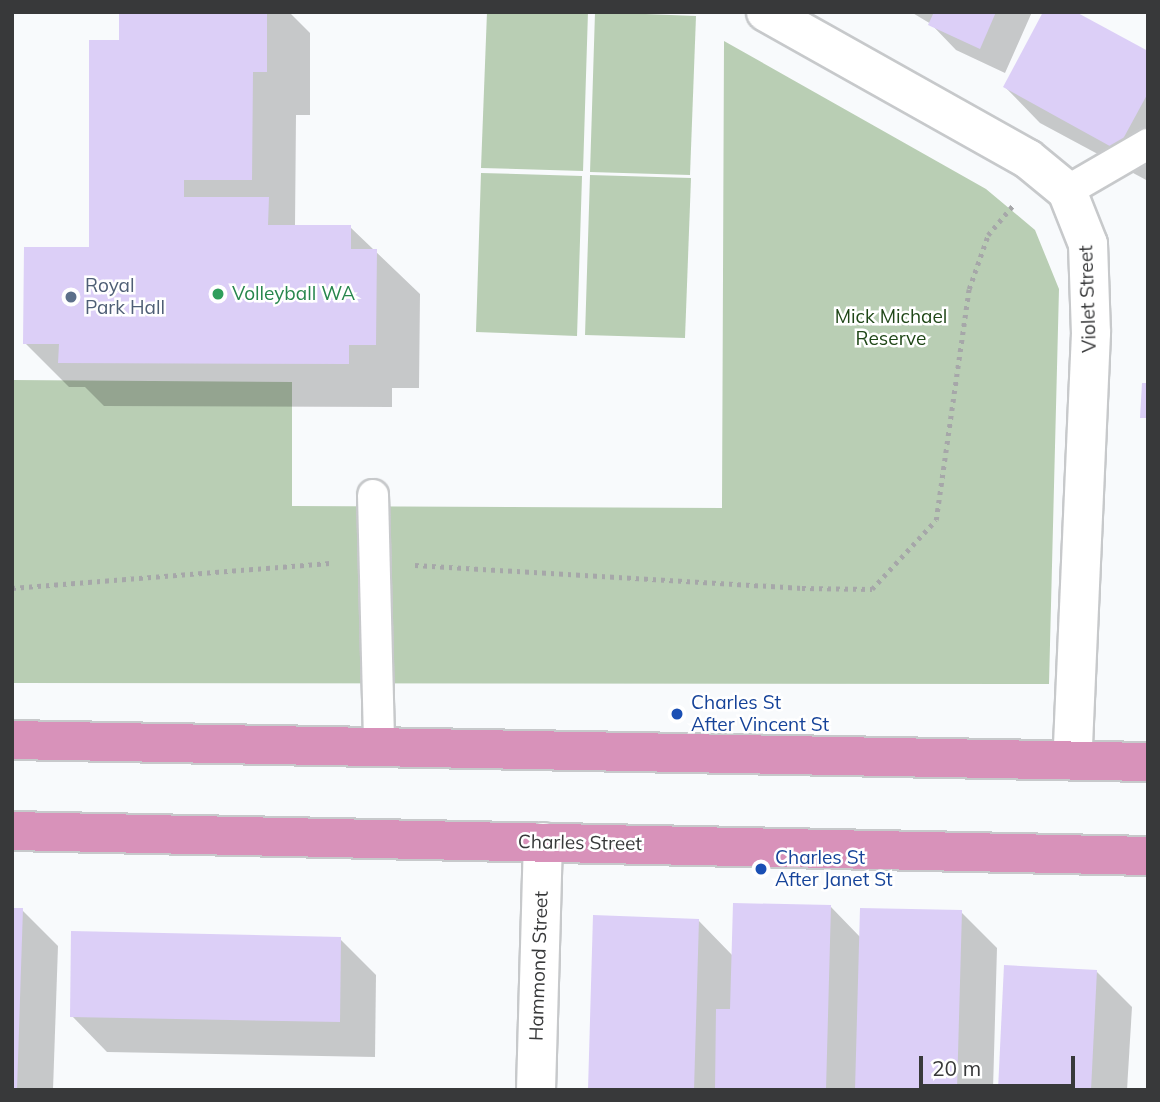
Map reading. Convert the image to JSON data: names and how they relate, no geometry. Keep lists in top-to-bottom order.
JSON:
{
  "streets": {
    "highway": ["Charles Street"],
    "street": ["Violet Street", "Hammond Street"]
  },
  "crossings": [
    ["Charles Street", "Hammond Street"]
  ],
  "parks": ["Mick Michael Reserve"],
  "places": [
    "Volleyball WA",
    "Royal Park Hall",
    "Charles St After Vincent St",
    "Charles St After Janet St"
  ],
  "scale_bar": "20 m"
}
